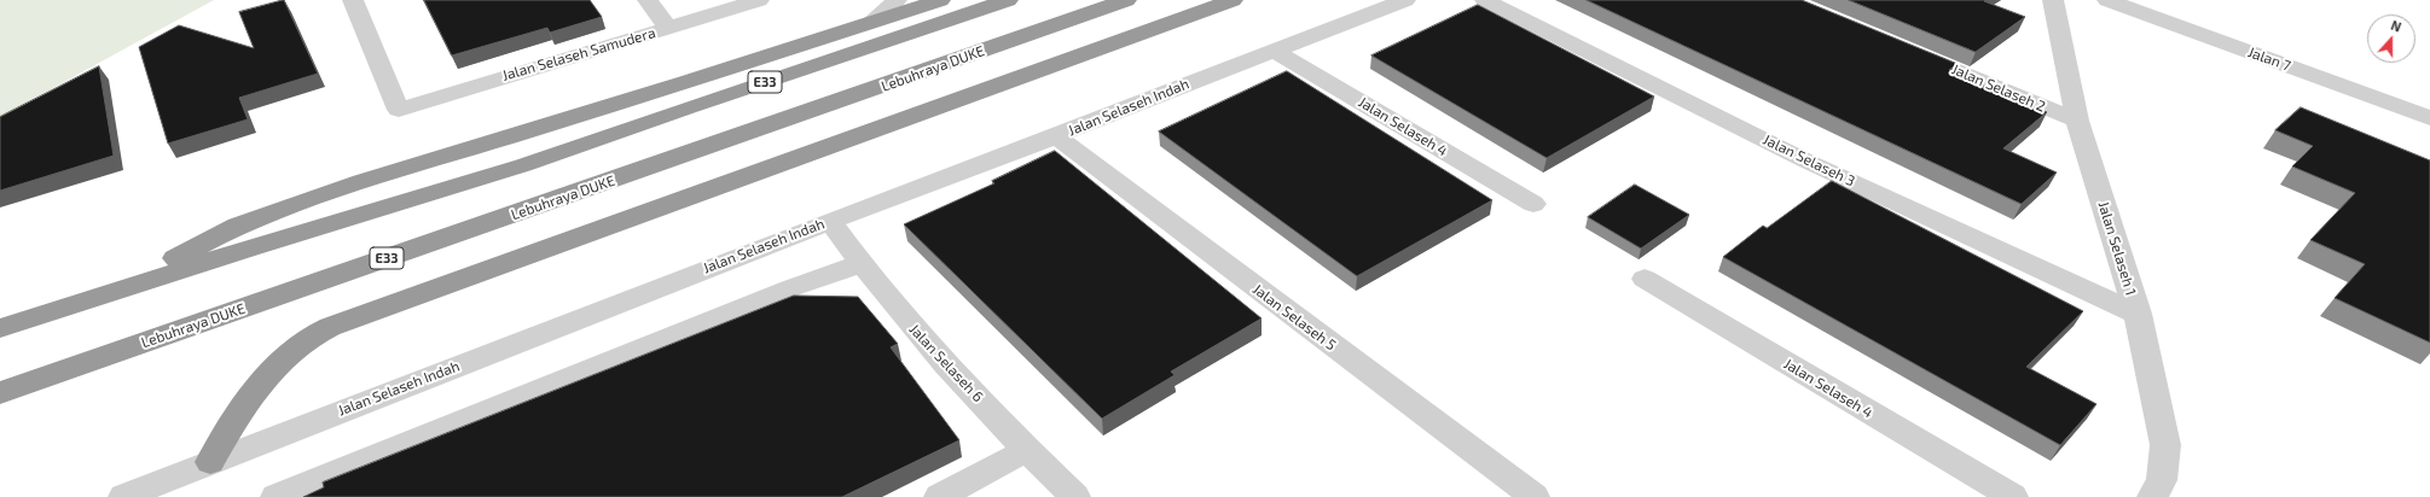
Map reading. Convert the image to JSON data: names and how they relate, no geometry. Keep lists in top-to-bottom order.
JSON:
{
  "streets": {
    "highway": ["Lebuhraya DUKE", "E33"],
    "street": [
      "Jalan Selaseh Samudera",
      "Jalan 7",
      "Jalan Selaseh 2",
      "Jalan Selaseh Indah",
      "Jalan Selaseh 4",
      "Jalan Selaseh 3",
      "Jalan Selaseh 1",
      "Jalan Selaseh 5",
      "Jalan Selaseh 6"
    ]
  },
  "crossings": [
    ["Jalan Selaseh 2", "Jalan Selaseh 1"],
    ["Jalan Selaseh Indah", "Jalan Selaseh 4"],
    ["Jalan Selaseh Indah", "Jalan Selaseh 5"],
    ["Jalan Selaseh Indah", "Jalan Selaseh 6"],
    ["Jalan Selaseh 3", "Jalan Selaseh 1"]
  ],
  "north": "top"
}
